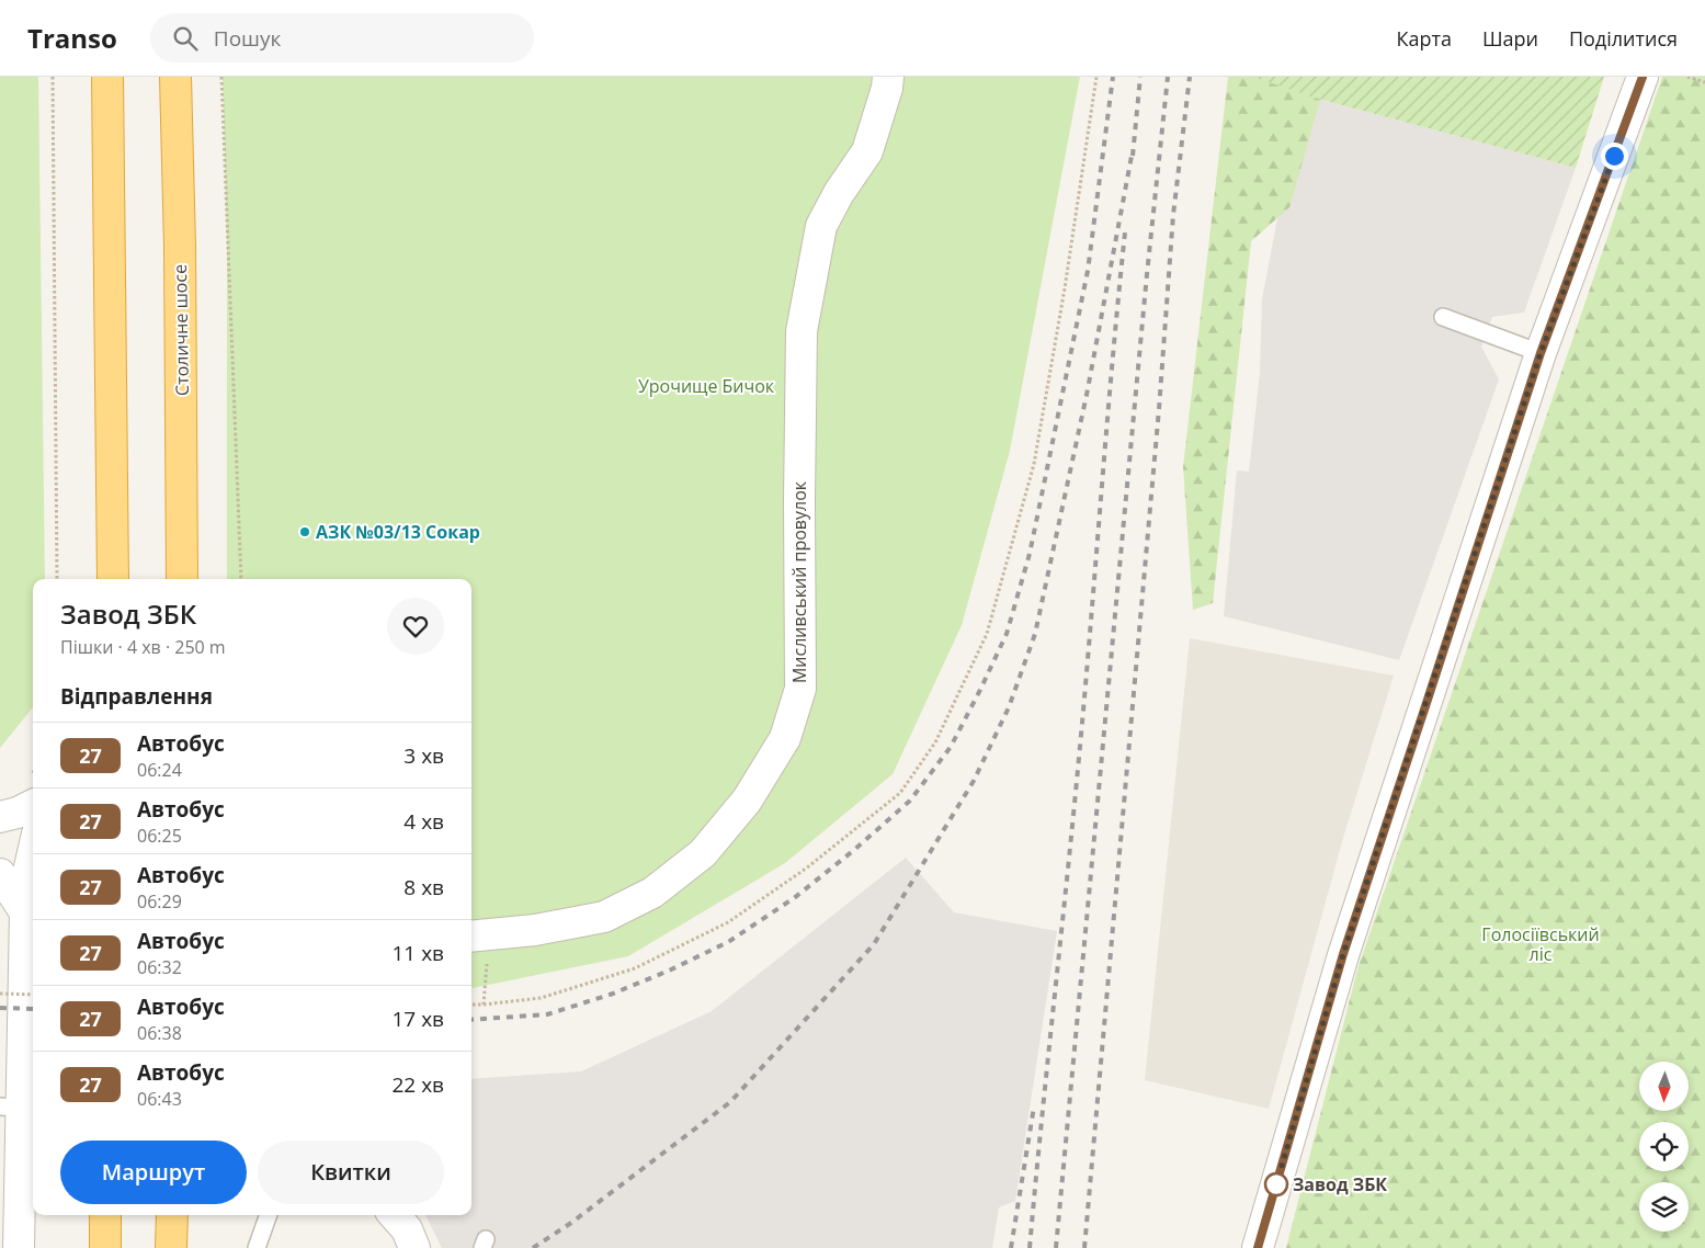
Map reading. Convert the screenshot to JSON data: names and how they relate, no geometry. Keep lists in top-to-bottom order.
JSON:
{
  "streets": {
    "highway": ["Столичне шосе"],
    "street": ["Мисливський провулок"]
  },
  "parks": ["Урочище Бичок", "Голосіївський ліс"],
  "places": ["АЗК №03/13 Сокар", "Завод ЗБК"],
  "lines": ["bus line 27"],
  "north": "bottom",
  "page": {
    "header": "Transo",
    "search": "Пошук",
    "nav": ["Карта", "Шари", "Поділитися"],
    "heading": [
      ["Завод ЗБК", "Пішки · 4 хв · 250 m"],
      "Відправлення"
    ],
    "list": [
      {
        "mark": "27",
        "name": "Автобус",
        "note": "06:24",
        "value": "3 хв"
      },
      {
        "mark": "27",
        "name": "Автобус",
        "note": "06:25",
        "value": "4 хв"
      },
      {
        "mark": "27",
        "name": "Автобус",
        "note": "06:29",
        "value": "8 хв"
      },
      {
        "mark": "27",
        "name": "Автобус",
        "note": "06:32",
        "value": "11 хв"
      },
      {
        "mark": "27",
        "name": "Автобус",
        "note": "06:38",
        "value": "17 хв"
      },
      {
        "mark": "27",
        "name": "Автобус",
        "note": "06:43",
        "value": "22 хв"
      }
    ],
    "buttons": ["Маршрут", "Квитки"]
  }
}
